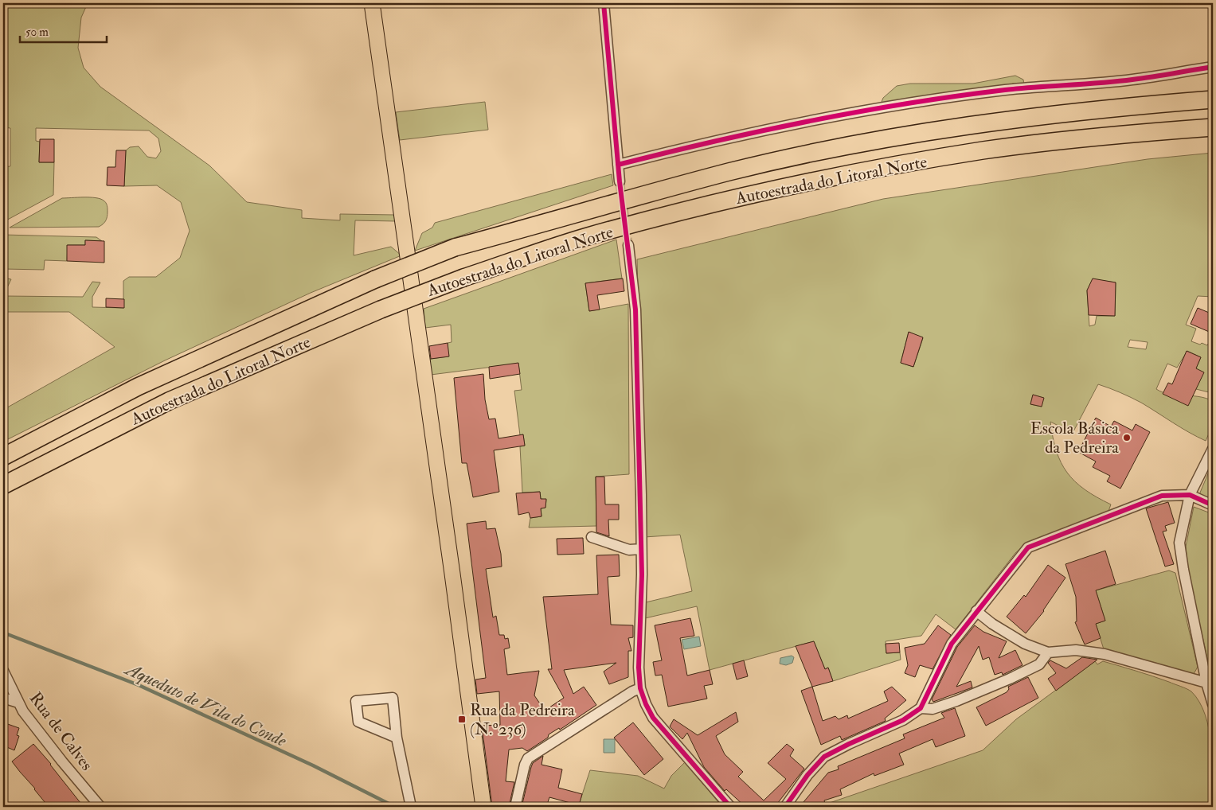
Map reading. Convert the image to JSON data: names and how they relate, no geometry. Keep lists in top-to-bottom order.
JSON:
{
  "streets": {
    "highway": ["Autoestrada do Litoral Norte"],
    "street": ["Rua de Calves"]
  },
  "water": ["Aqueduto de Vila do Conde"],
  "places": {
    "other": ["Escola Básica da Pedreira"],
    "transit": ["Rua da Pedreira (N.º236)"]
  },
  "scale_bar": "50 m"
}
